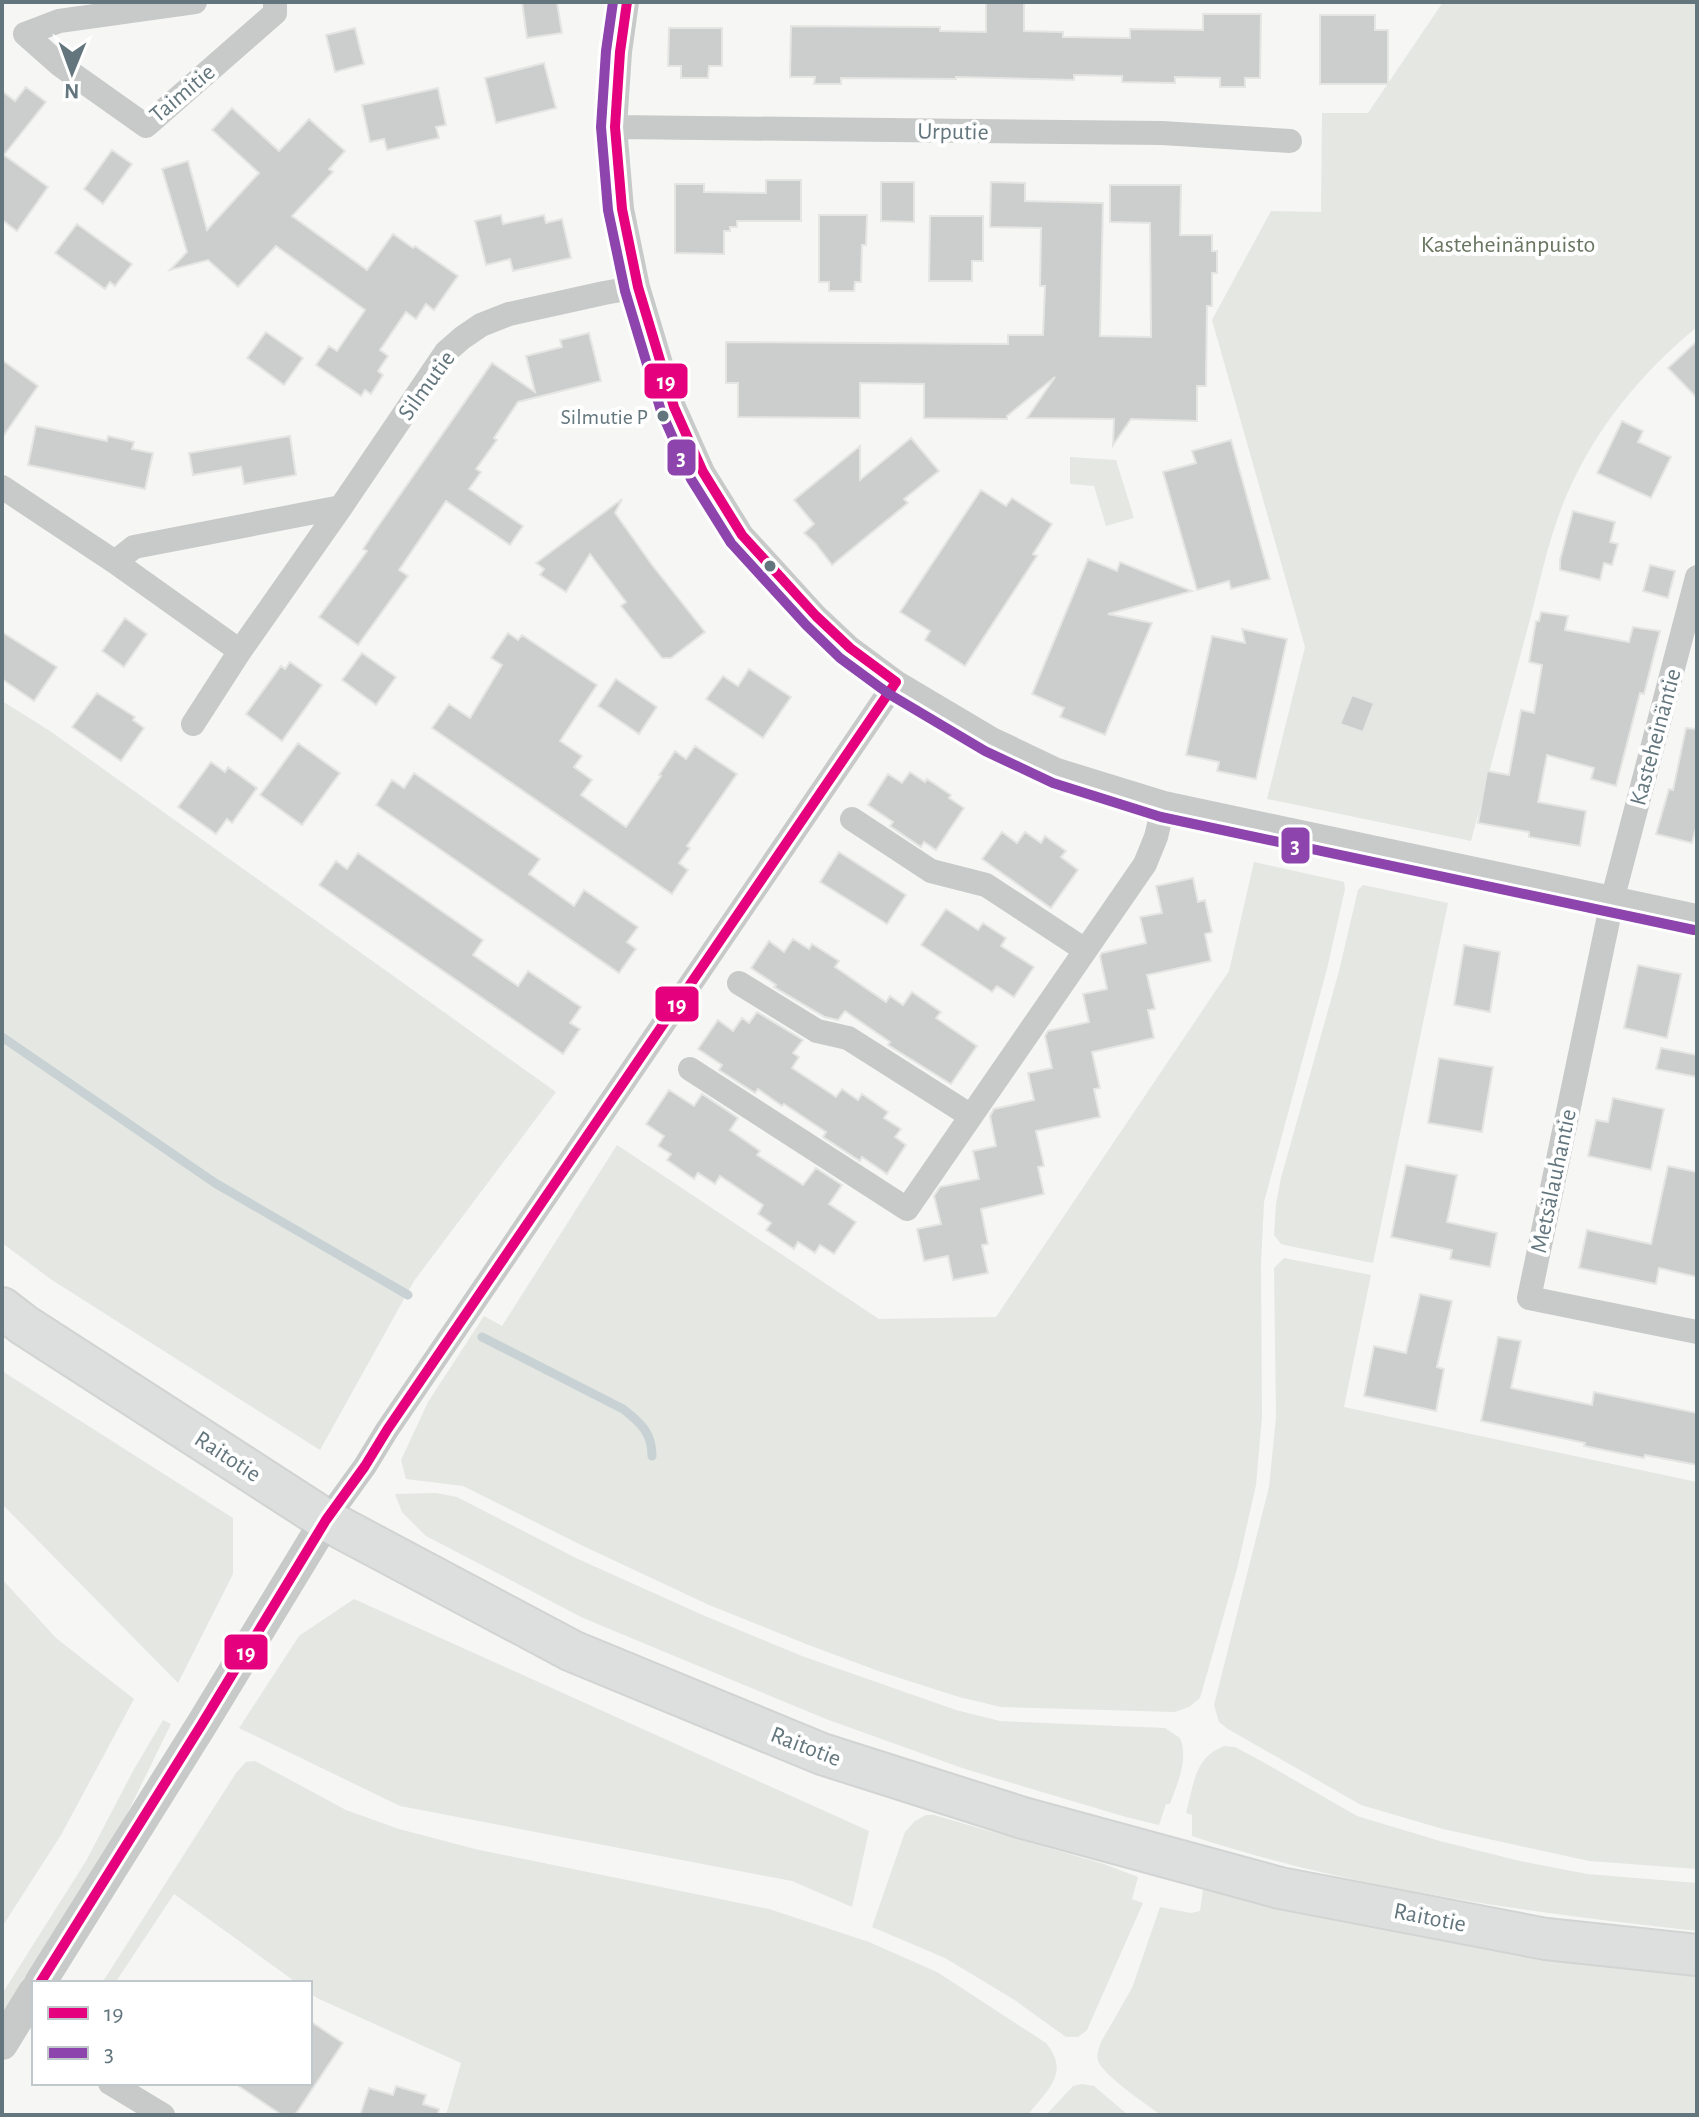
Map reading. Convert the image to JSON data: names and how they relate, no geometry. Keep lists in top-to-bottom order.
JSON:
{
  "streets": {
    "main road": ["Raitotie"],
    "street": [
      "Taimitie",
      "Urputie",
      "Silmutie",
      "Kasteheinäntie",
      "Metsälauhantie"
    ]
  },
  "crossings": [
    ["Kasteheinäntie", "Metsälauhantie"]
  ],
  "parks": ["Kasteheinänpuisto"],
  "places": ["Silmutie P"],
  "lines": ["transit line 19", "transit line 3"],
  "legend": ["19", "3"],
  "north": "bottom"
}
